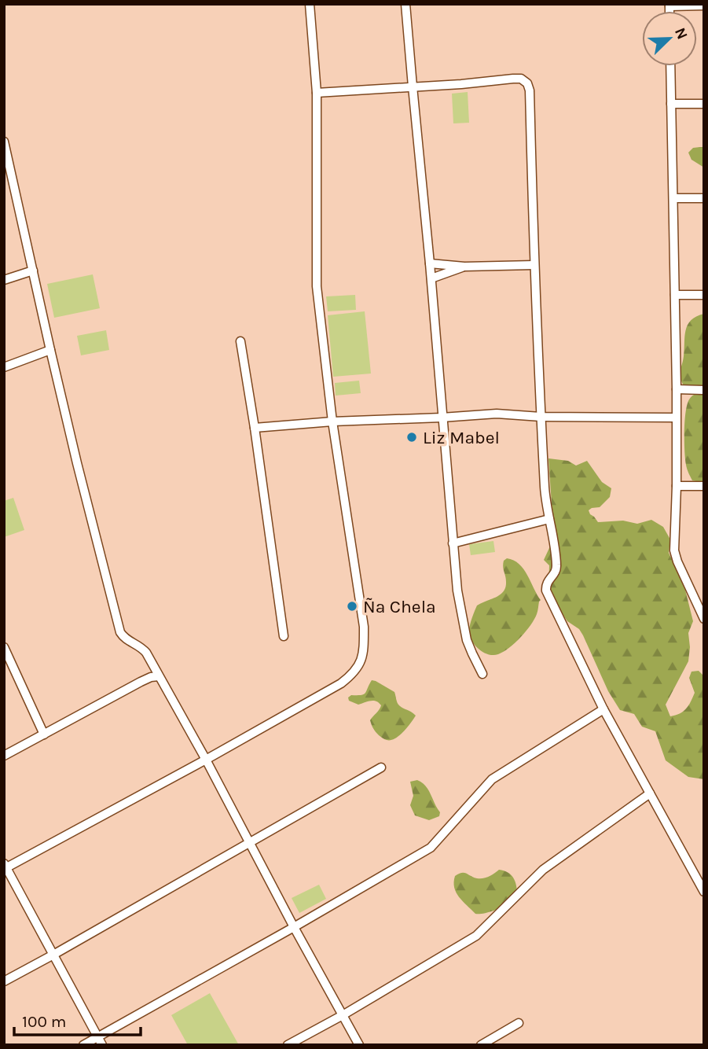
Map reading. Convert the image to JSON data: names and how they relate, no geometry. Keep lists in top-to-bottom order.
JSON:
{
  "places": ["Liz Mabel", "Ña Chela"],
  "scale_bar": "100 m",
  "north": "top right"
}
